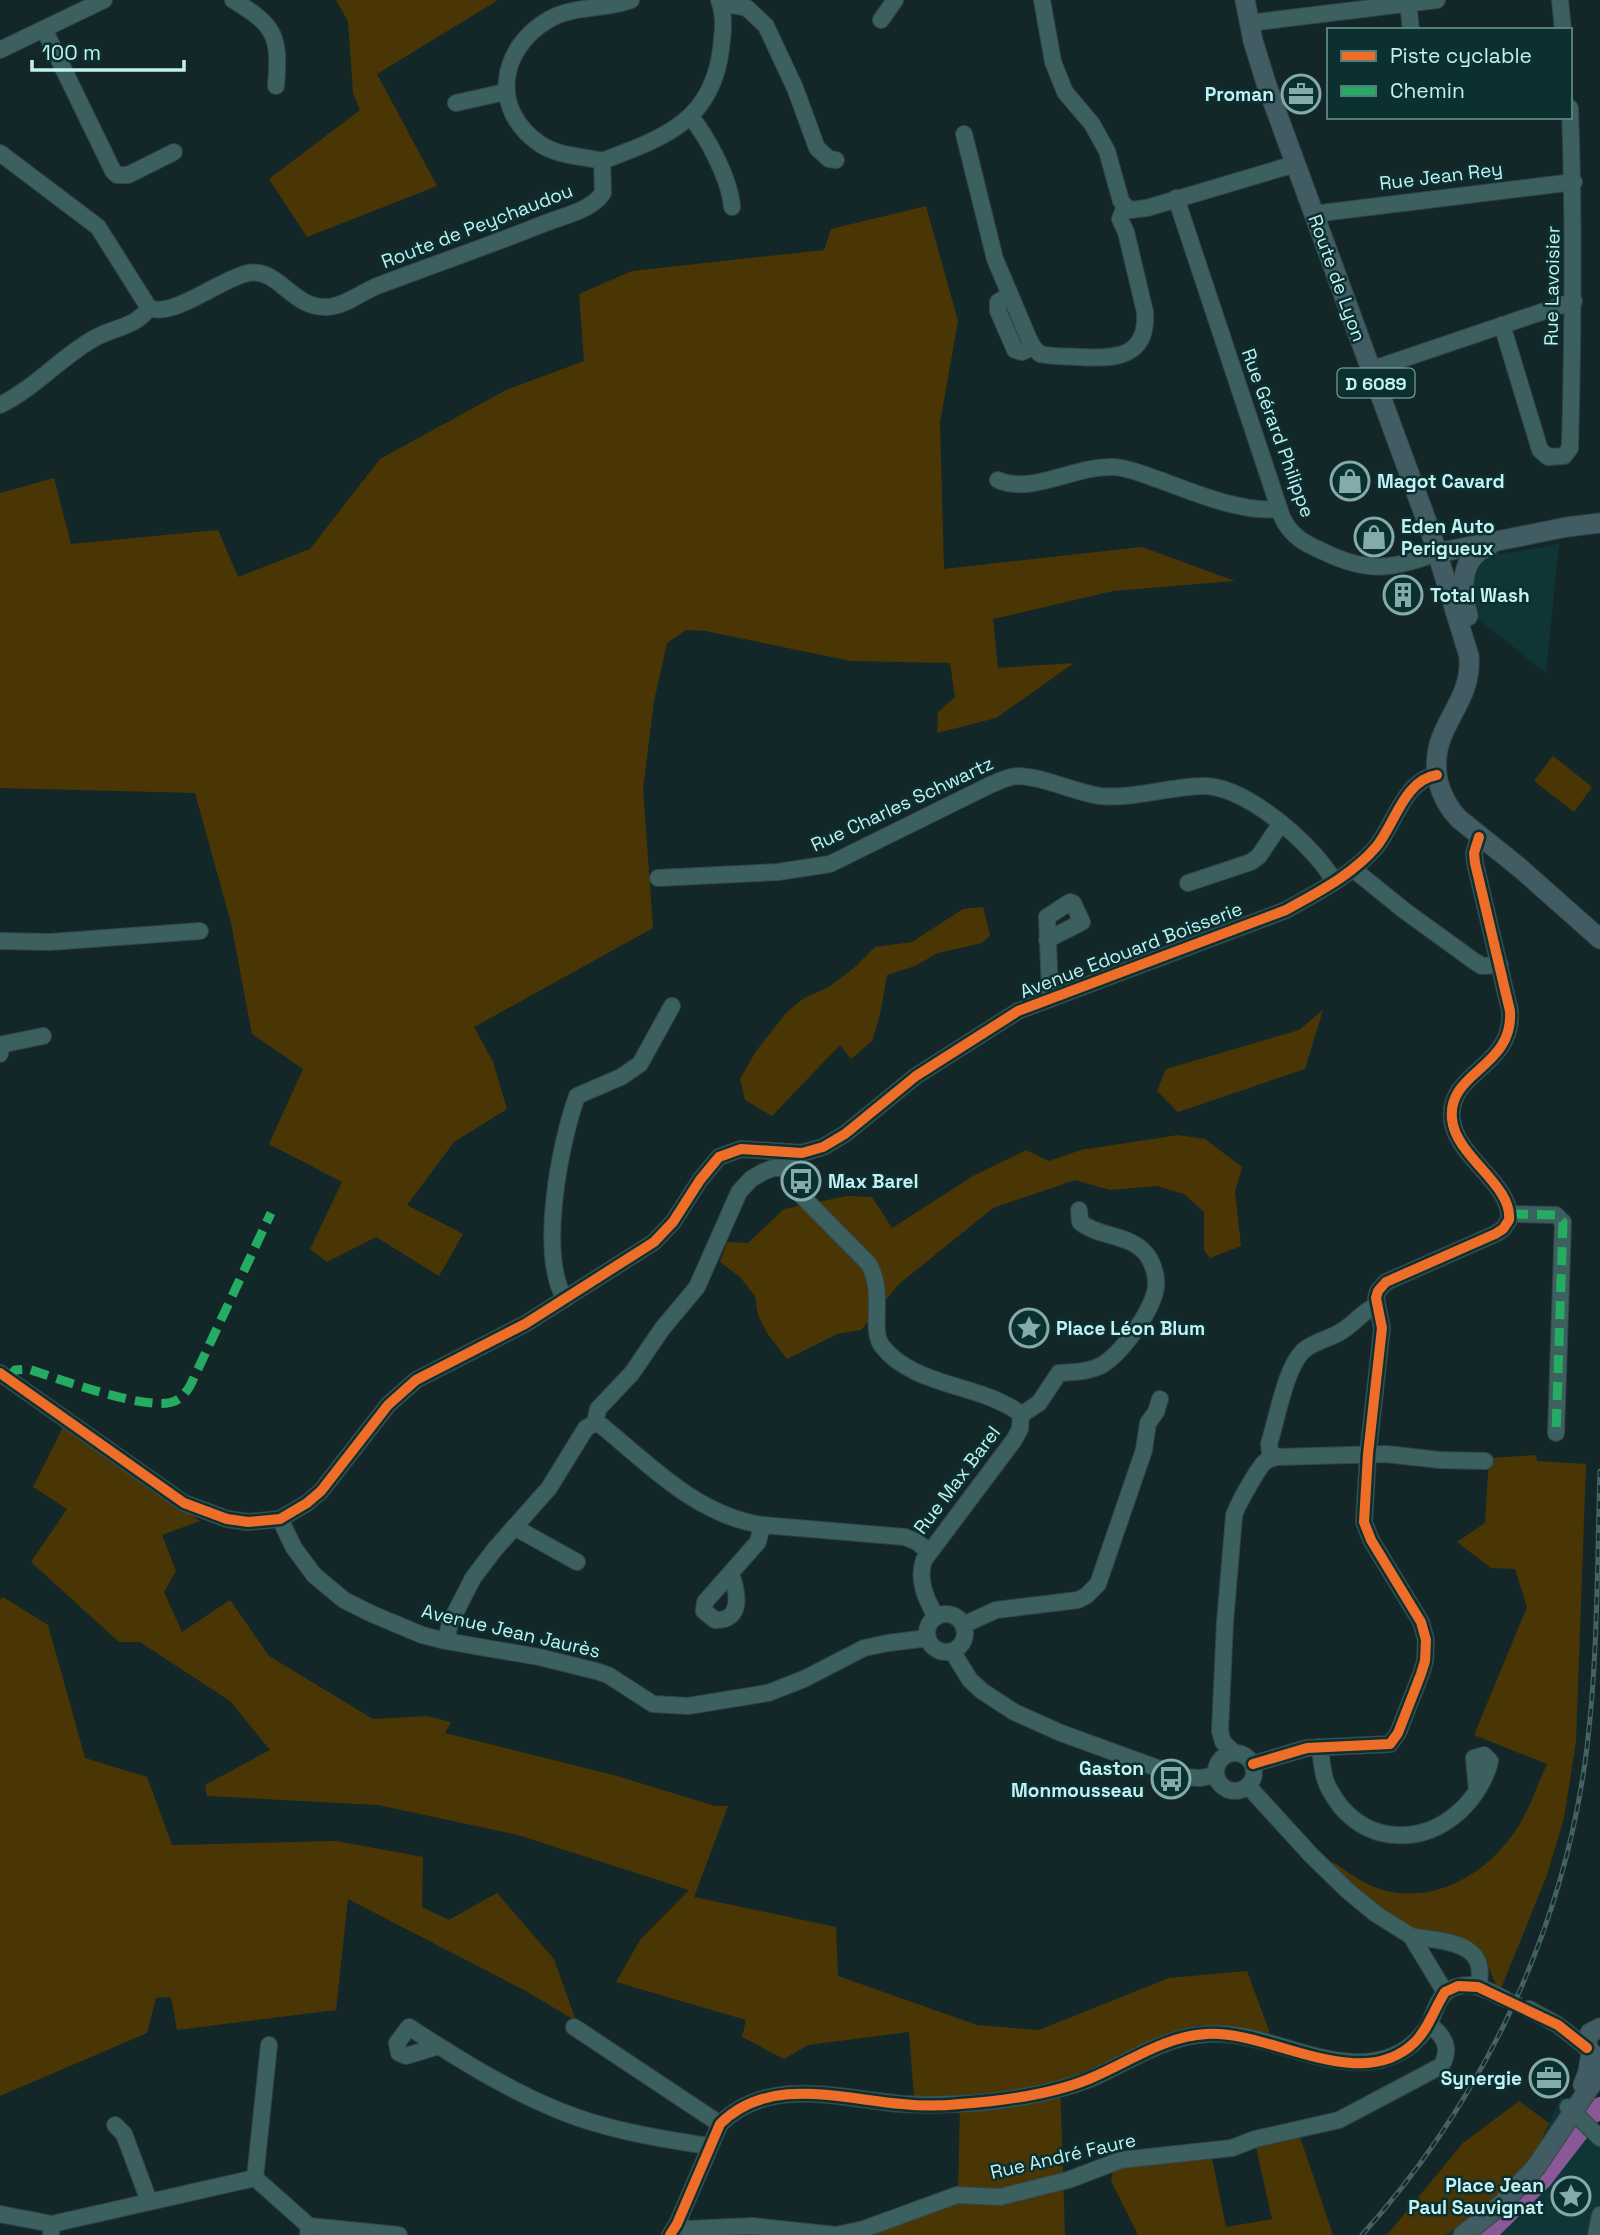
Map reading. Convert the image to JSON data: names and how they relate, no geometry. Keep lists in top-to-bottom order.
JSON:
{
  "streets": {
    "main road": ["Route de Lyon", "D 6089"],
    "street": [
      "Rue Jean Rey",
      "Route de Peychaudou",
      "Rue Lavoisier",
      "Rue Gérard Philippe",
      "Rue Charles Schwartz",
      "Avenue Edouard Boisserie",
      "Rue Max Barel",
      "Avenue Jean Jaurès",
      "Rue André Faure"
    ]
  },
  "crossings": [
    ["Rue Jean Rey", "Route de Lyon"],
    ["Rue Jean Rey", "Rue Lavoisier"],
    ["Route de Lyon", "D 6089"],
    ["Route de Lyon", "Rue Gérard Philippe"],
    ["D 6089", "Rue Gérard Philippe"],
    ["D 6089", "Avenue Edouard Boisserie"],
    ["Rue Charles Schwartz", "Avenue Edouard Boisserie"],
    ["Avenue Edouard Boisserie", "Rue Max Barel"],
    ["Avenue Edouard Boisserie", "Avenue Jean Jaurès"],
    ["Rue Max Barel", "Avenue Jean Jaurès"]
  ],
  "places": {
    "office": ["Proman", "Synergie"],
    "shop": ["Magot Cavard", "Eden Auto Perigueux"],
    "building": ["Total Wash"],
    "bus stop": ["Max Barel", "Gaston Monmousseau"],
    "place": ["Place Léon Blum", "Place Jean Paul Sauvignat"]
  },
  "legend": ["Piste cyclable", "Chemin"],
  "scale_bar": "100 m"
}
